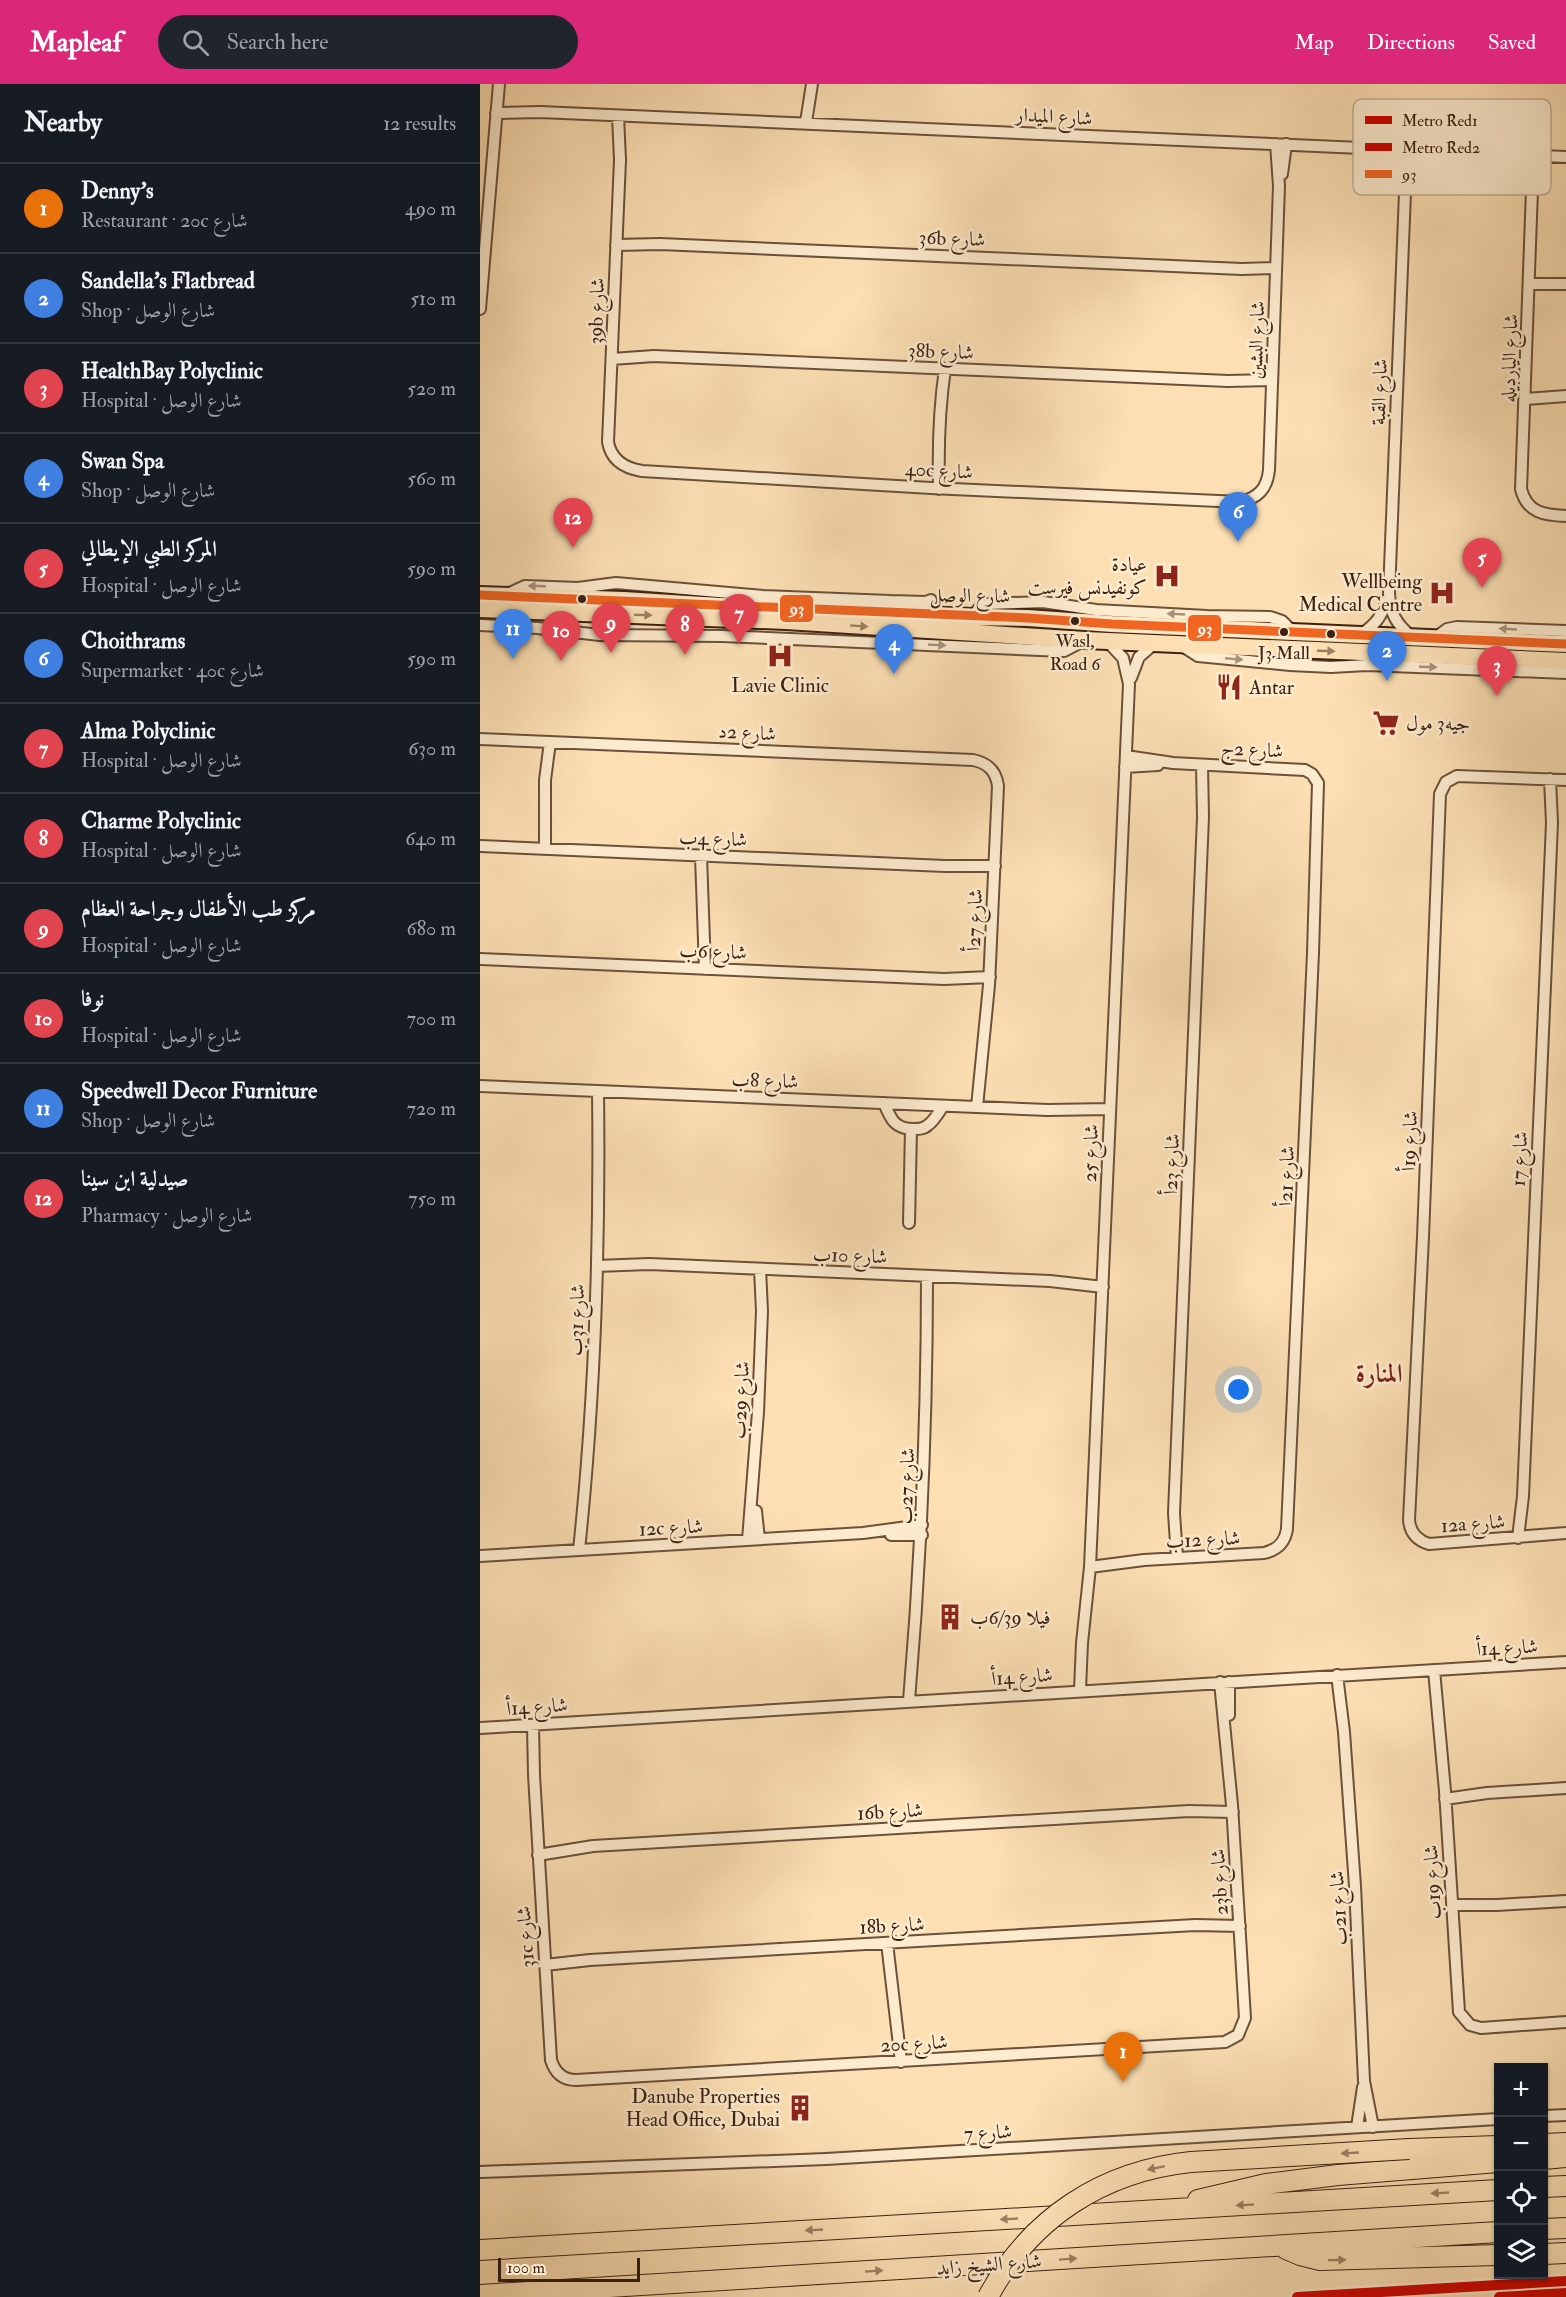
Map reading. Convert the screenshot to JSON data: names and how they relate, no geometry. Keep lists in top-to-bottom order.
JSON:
{
  "streets": {
    "highway": ["شارع الشيخ زايد"],
    "main road": ["شارع الوصل"],
    "street": [
      "شارع الميدار",
      "36b شارع",
      "39b شارع",
      "شارع البشين",
      "38b شارع",
      "شارع اليارديله",
      "شارع القبة",
      "40c شارع",
      "شارع 2د",
      "شارع 2ج",
      "شارع 4ب",
      "شارع 27أ",
      "شارع 6ب",
      "شارع 8ب",
      "شارع 19أ",
      "شارع 25",
      "شارع 17",
      "شارع 23أ",
      "شارع 21أ",
      "شارع 10ب",
      "شارع 31ب",
      "شارع 29ب",
      "شارع 27ب",
      "12a شارع",
      "12c شارع",
      "شارع 12ب",
      "شارع 14أ",
      "16b شارع",
      "23b شارع",
      "شارع 19ب",
      "شارع 21ب",
      "18b شارع",
      "31c شارع",
      "20c شارع",
      "شارع 7"
    ]
  },
  "crossings": [
    ["شارع الميدار", "39b شارع"],
    ["شارع الميدار", "شارع البشين"],
    ["36b شارع", "39b شارع"],
    ["36b شارع", "شارع البشين"],
    ["39b شارع", "38b شارع"],
    ["39b شارع", "40c شارع"],
    ["شارع البشين", "38b شارع"],
    ["شارع البشين", "40c شارع"],
    ["شارع القبة", "شارع الوصل"],
    ["شارع الوصل", "شارع 25"],
    ["شارع 2د", "شارع 27أ"],
    ["شارع 2ج", "شارع 25"],
    ["شارع 2ج", "شارع 23أ"],
    ["شارع 2ج", "شارع 21أ"],
    ["شارع 4ب", "شارع 27أ"],
    ["شارع 27أ", "شارع 6ب"],
    ["شارع 27أ", "شارع 8ب"],
    ["شارع 8ب", "شارع 25"],
    ["شارع 8ب", "شارع 31ب"],
    ["شارع 19أ", "شارع 17"],
    ["شارع 19أ", "12a شارع"],
    ["شارع 25", "شارع 10ب"],
    ["شارع 25", "شارع 12ب"],
    ["شارع 25", "شارع 14أ"],
    ["شارع 17", "12a شارع"],
    ["شارع 23أ", "شارع 12ب"],
    ["شارع 21أ", "شارع 12ب"],
    ["شارع 10ب", "شارع 31ب"],
    ["شارع 10ب", "شارع 29ب"],
    ["شارع 10ب", "شارع 27ب"],
    ["شارع 31ب", "12c شارع"],
    ["شارع 29ب", "12c شارع"],
    ["شارع 27ب", "12c شارع"],
    ["شارع 27ب", "شارع 14أ"],
    ["شارع 14أ", "23b شارع"],
    ["شارع 14أ", "شارع 19ب"],
    ["شارع 14أ", "شارع 21ب"],
    ["شارع 14أ", "31c شارع"],
    ["16b شارع", "23b شارع"],
    ["16b شارع", "31c شارع"],
    ["23b شارع", "18b شارع"],
    ["23b شارع", "20c شارع"],
    ["شارع 21ب", "شارع 7"],
    ["18b شارع", "31c شارع"],
    ["31c شارع", "20c شارع"]
  ],
  "districts": ["المنارة"],
  "places": {
    "hospital": ["عيادة كونفيدنس فيرست", "Wellbeing Medical Centre", "Lavie Clinic"],
    "other": ["Wasl, Road 6", "J3 Mall"],
    "restaurant": ["Antar"],
    "supermarket": ["جيه3 مول"],
    "building": ["فيلا 6/39ب", "Danube Properties Head Office, Dubai"]
  },
  "lines": ["transit line 93", "metro line Red1", "metro line Red2"],
  "legend": ["Metro Red1", "Metro Red2", "93"],
  "scale_bar": "100 m",
  "page": {
    "header": "Mapleaf",
    "search": "Search here",
    "nav": ["Map", "Directions", "Saved"],
    "heading": ["Nearby", "12 results"],
    "list": [
      {
        "mark": "1",
        "name": "Denny's",
        "note": "Restaurant · 20c شارع",
        "value": "490 m"
      },
      {
        "mark": "2",
        "name": "Sandella's Flatbread",
        "note": "Shop · شارع الوصل",
        "value": "510 m"
      },
      {
        "mark": "3",
        "name": "HealthBay Polyclinic",
        "note": "Hospital · شارع الوصل",
        "value": "520 m"
      },
      {
        "mark": "4",
        "name": "Swan Spa",
        "note": "Shop · شارع الوصل",
        "value": "560 m"
      },
      {
        "mark": "5",
        "name": "المركز الطبي الإيطالي",
        "note": "Hospital · شارع الوصل",
        "value": "590 m"
      },
      {
        "mark": "6",
        "name": "Choithrams",
        "note": "Supermarket · 40c شارع",
        "value": "590 m"
      },
      {
        "mark": "7",
        "name": "Alma Polyclinic",
        "note": "Hospital · شارع الوصل",
        "value": "630 m"
      },
      {
        "mark": "8",
        "name": "Charme Polyclinic",
        "note": "Hospital · شارع الوصل",
        "value": "640 m"
      },
      {
        "mark": "9",
        "name": "مركز طب الأطفال وجراحة العظام",
        "note": "Hospital · شارع الوصل",
        "value": "680 m"
      },
      {
        "mark": "10",
        "name": "نوفا",
        "note": "Hospital · شارع الوصل",
        "value": "700 m"
      },
      {
        "mark": "11",
        "name": "Speedwell Decor Furniture",
        "note": "Shop · شارع الوصل",
        "value": "720 m"
      },
      {
        "mark": "12",
        "name": "صيدلية ابن سينا",
        "note": "Pharmacy · شارع الوصل",
        "value": "750 m"
      }
    ],
    "pins": [
      "6",
      "12",
      "5",
      "7",
      "9",
      "8",
      "11",
      "10",
      "4",
      "2",
      "3",
      "1"
    ],
    "map_buttons": ["+", "−"],
    "scale": "100 m"
  }
}
